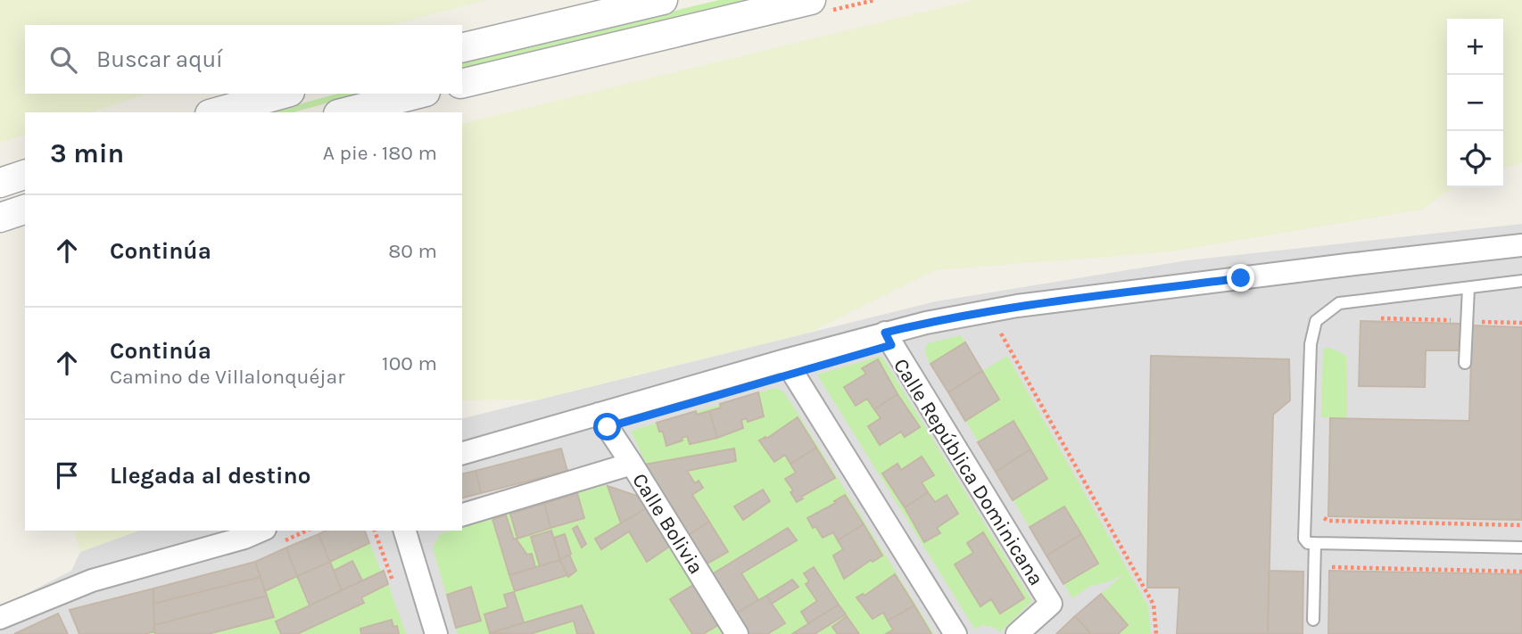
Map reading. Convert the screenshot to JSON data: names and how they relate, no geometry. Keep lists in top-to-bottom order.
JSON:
{
  "streets": {
    "street": ["Calle República Dominicana", "Calle Bolivia"]
  },
  "page": {
    "map_buttons": ["+", "−"],
    "search": "Buscar aquí",
    "heading": ["3 min", "A pie · 180 m"],
    "list": [
      ["Continúa", "80 m"],
      ["Continúa", "Camino de Villalonquéjar", "100 m"],
      "Llegada al destino"
    ]
  }
}
